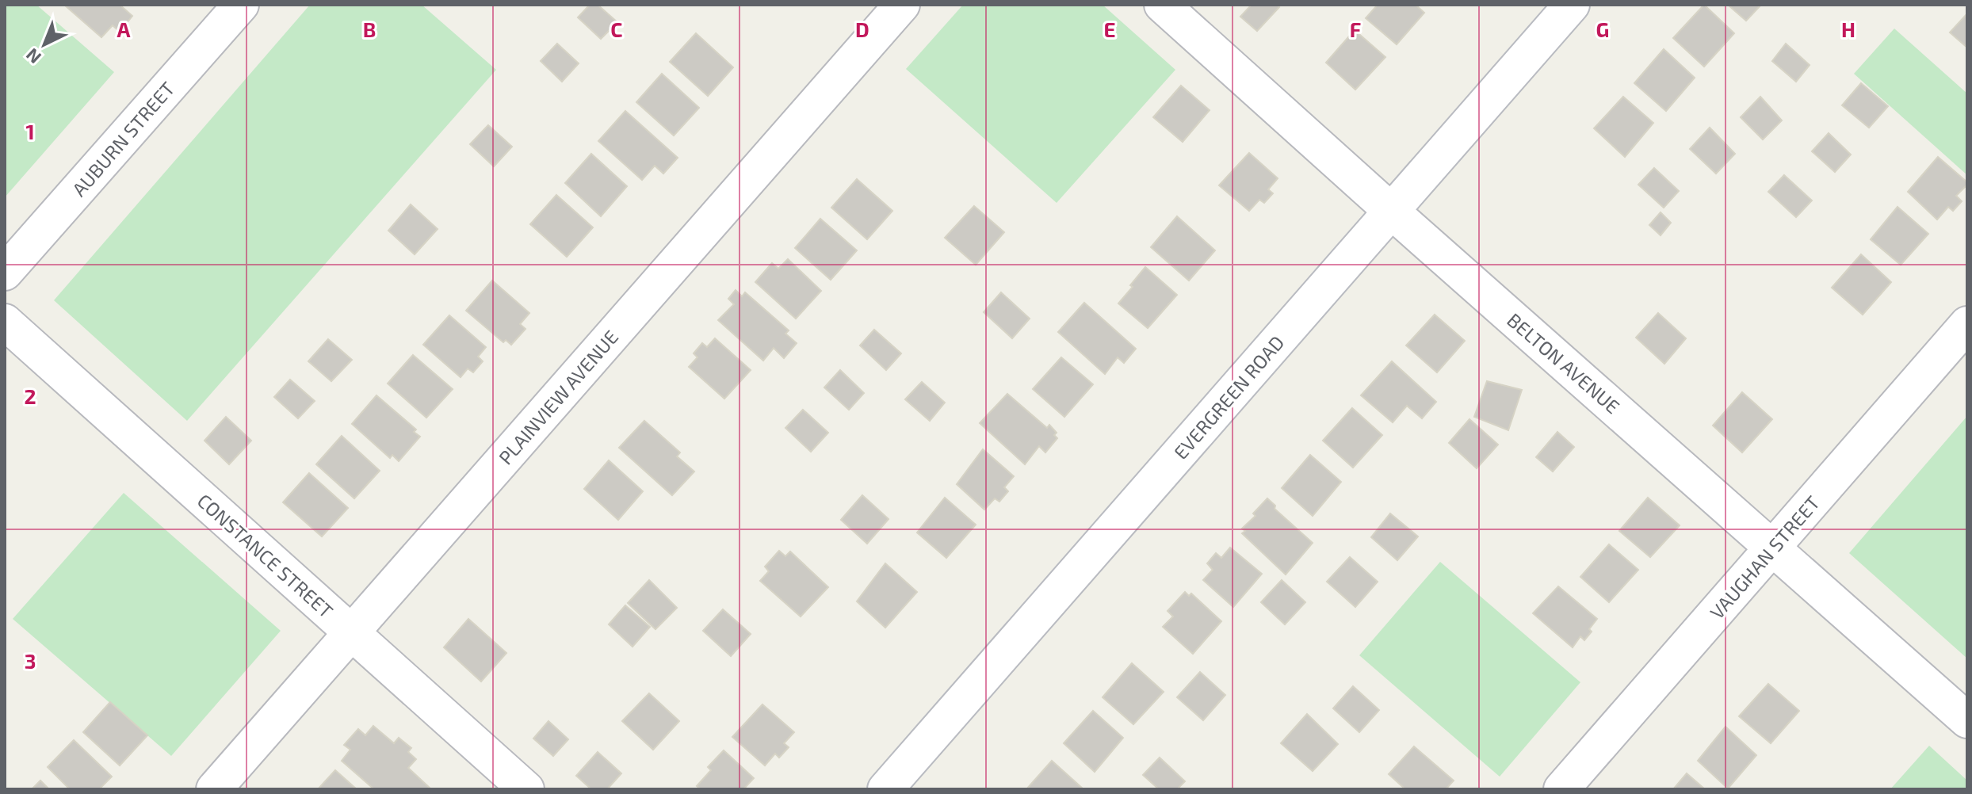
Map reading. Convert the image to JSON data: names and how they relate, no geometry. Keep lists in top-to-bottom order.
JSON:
{
  "streets": {
    "street": [
      "AUBURN STREET",
      "BELTON AVENUE",
      "PLAINVIEW AVENUE",
      "EVERGREEN ROAD",
      "CONSTANCE STREET",
      "VAUGHAN STREET"
    ]
  },
  "crossings": [
    ["BELTON AVENUE", "EVERGREEN ROAD"],
    ["BELTON AVENUE", "VAUGHAN STREET"],
    ["PLAINVIEW AVENUE", "CONSTANCE STREET"]
  ],
  "north": "bottom left",
  "grid": {
    "columns": [
      "A",
      "B",
      "C",
      "D",
      "E",
      "F",
      "G",
      "H"
    ],
    "rows": ["1", "2", "3"]
  }
}
